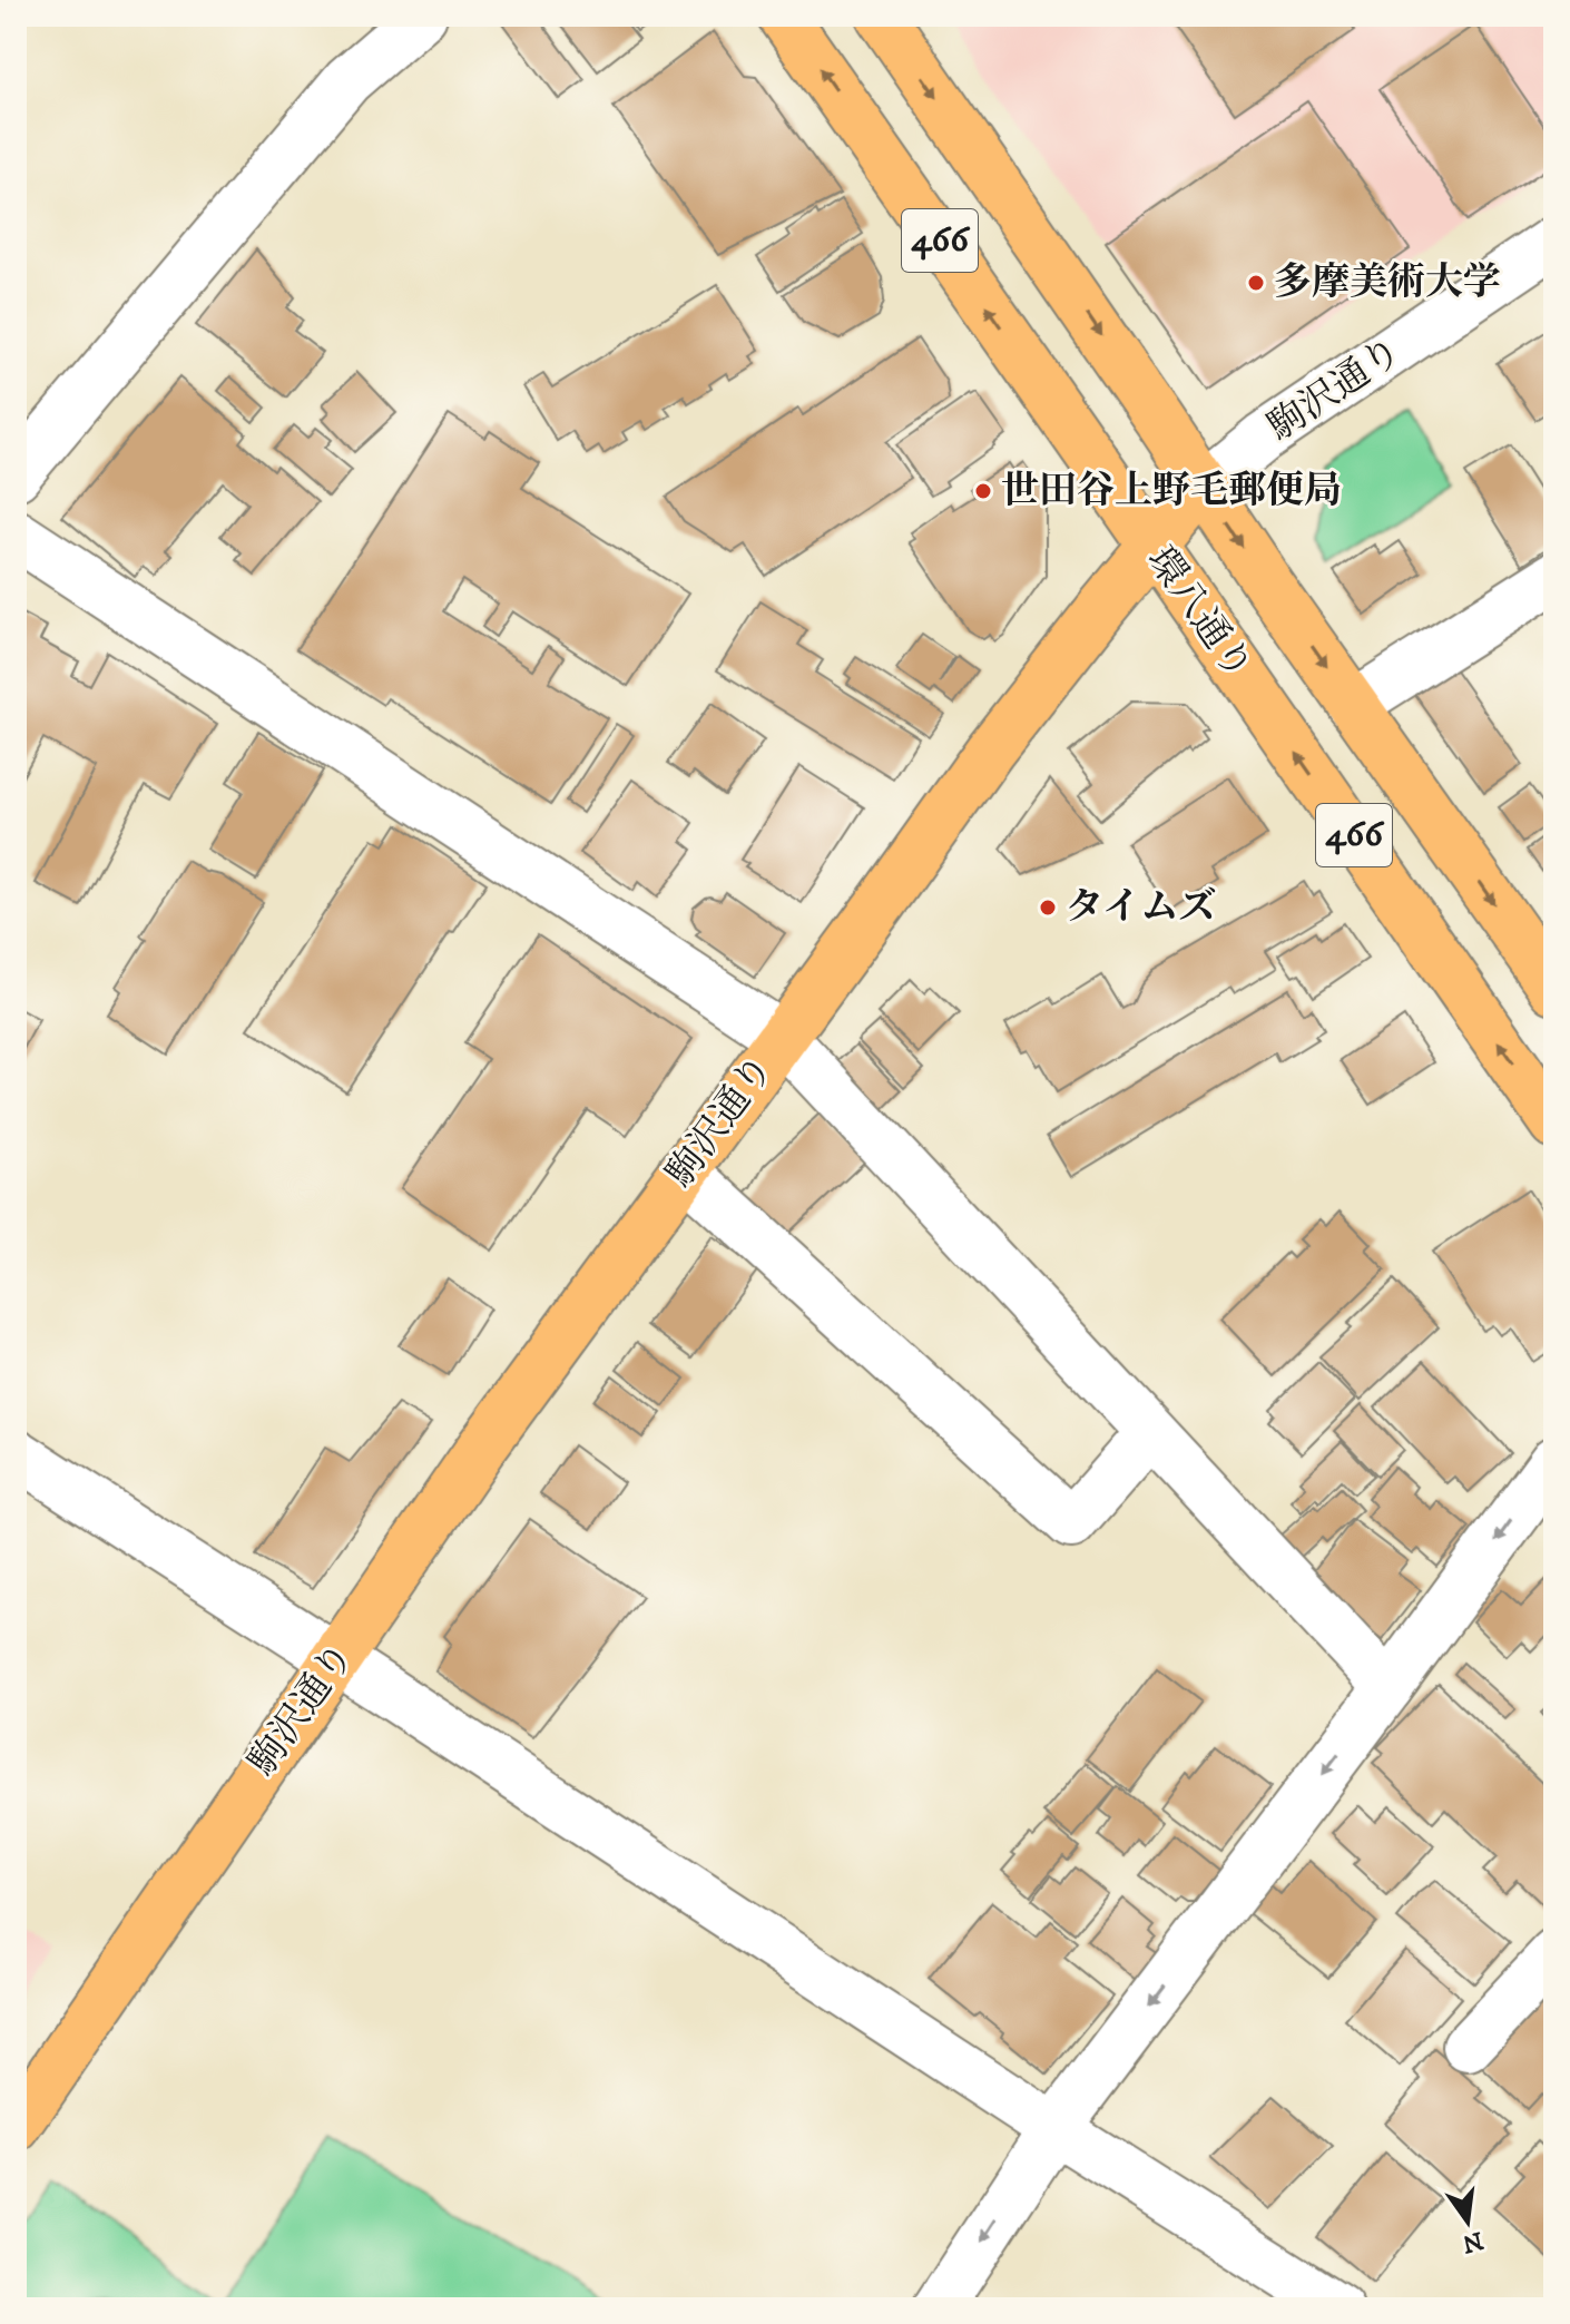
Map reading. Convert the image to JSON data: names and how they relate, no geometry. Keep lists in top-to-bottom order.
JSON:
{
  "streets": {
    "main road": ["466", "駒沢通り", "環八通り"]
  },
  "crossings": [
    ["駒沢通り", "環八通り"]
  ],
  "places": ["多摩美術大学", "世田谷上野毛郵便局", "タイムズ"],
  "north": "bottom"
}
